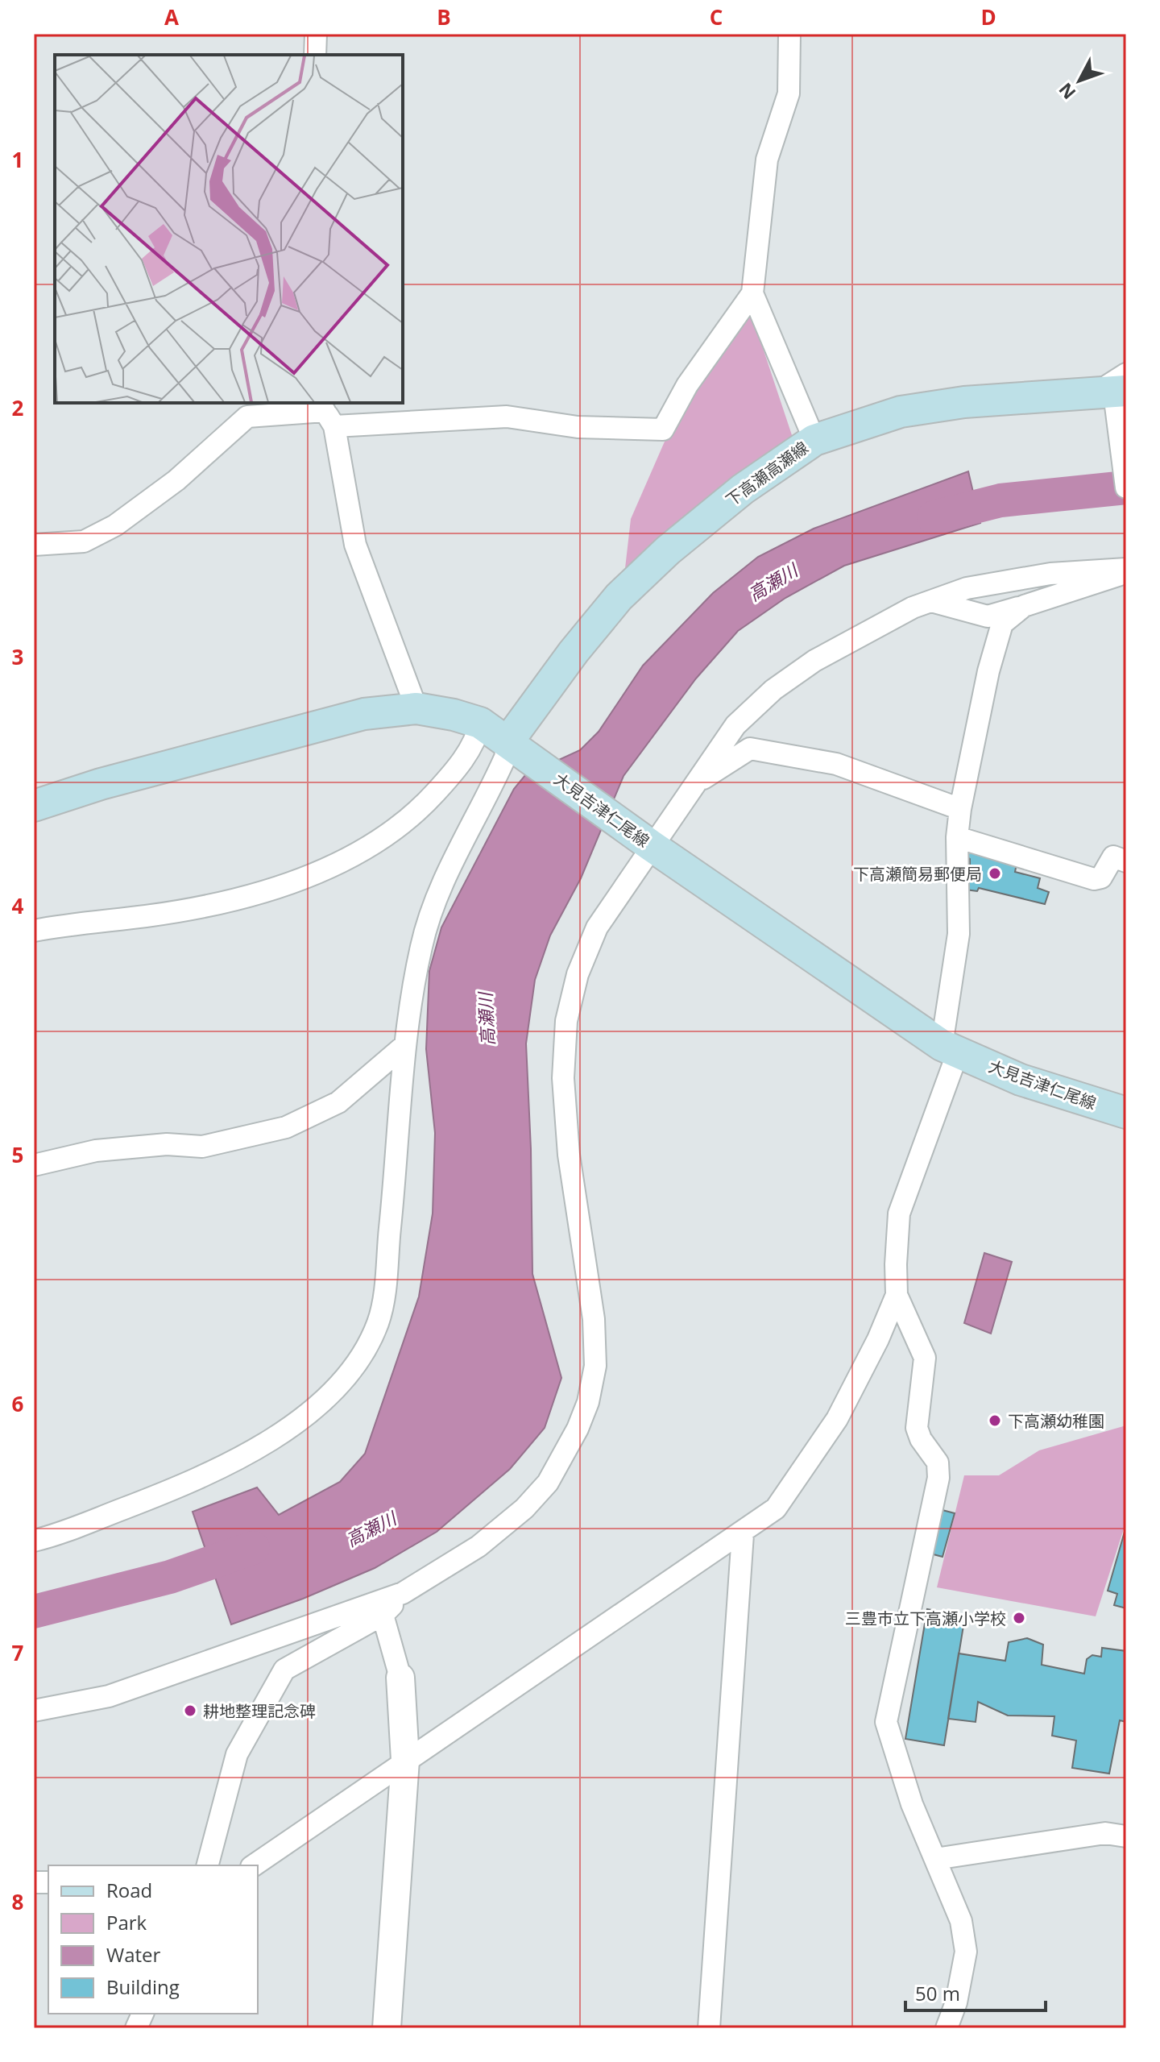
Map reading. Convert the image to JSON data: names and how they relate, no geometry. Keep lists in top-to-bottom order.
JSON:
{
  "streets": {
    "main road": ["下高瀬高瀬線", "大見吉津仁尾線"]
  },
  "crossings": [
    ["下高瀬高瀬線", "大見吉津仁尾線"]
  ],
  "water": ["高瀬川"],
  "places": [
    "下高瀬簡易郵便局",
    "下高瀬幼稚園",
    "三豊市立下高瀬小学校",
    "耕地整理記念碑"
  ],
  "legend": [
    "Road",
    "Park",
    "Water",
    "Building"
  ],
  "scale_bar": "50 m",
  "north": "bottom left",
  "grid": {
    "columns": [
      "A",
      "B",
      "C",
      "D"
    ],
    "rows": [
      "1",
      "2",
      "3",
      "4",
      "5",
      "6",
      "7",
      "8"
    ]
  }
}
